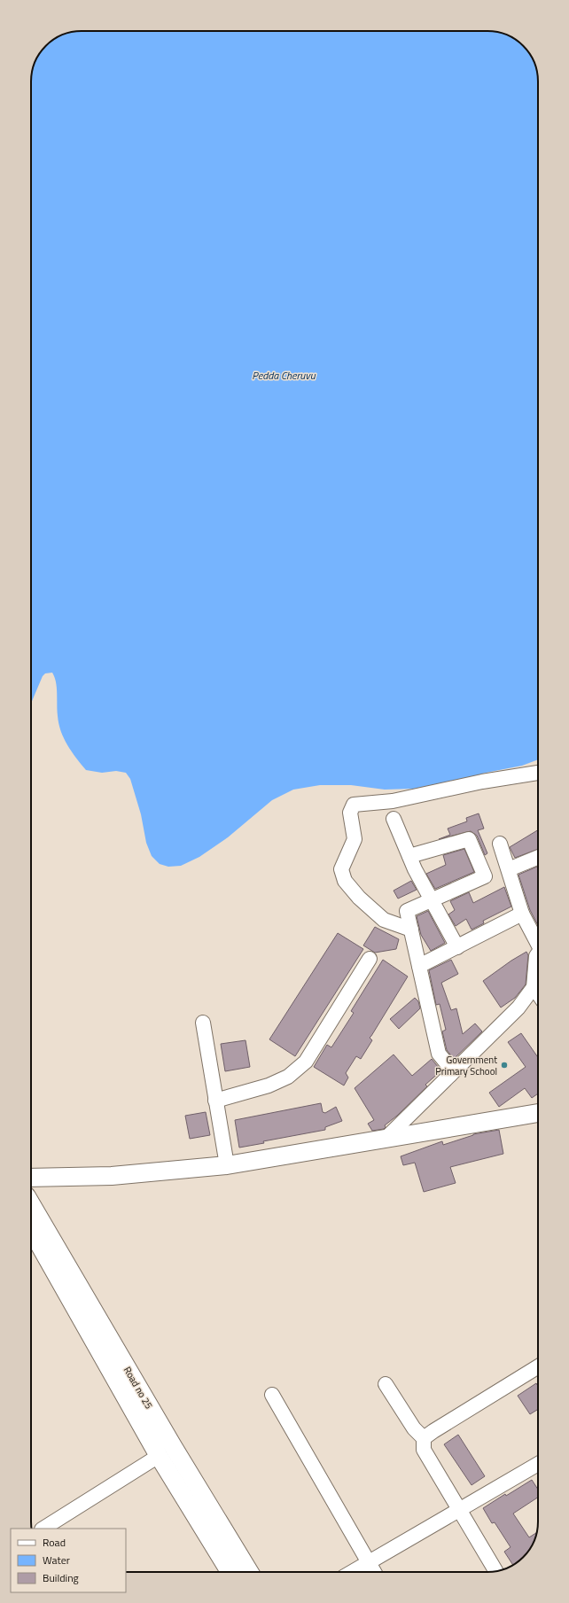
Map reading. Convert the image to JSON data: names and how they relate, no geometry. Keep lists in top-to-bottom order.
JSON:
{
  "streets": {
    "street": ["Road no 25"]
  },
  "water": ["Pedda Cheruvu"],
  "places": ["Government Primary School"],
  "legend": ["Road", "Water", "Building"]
}
